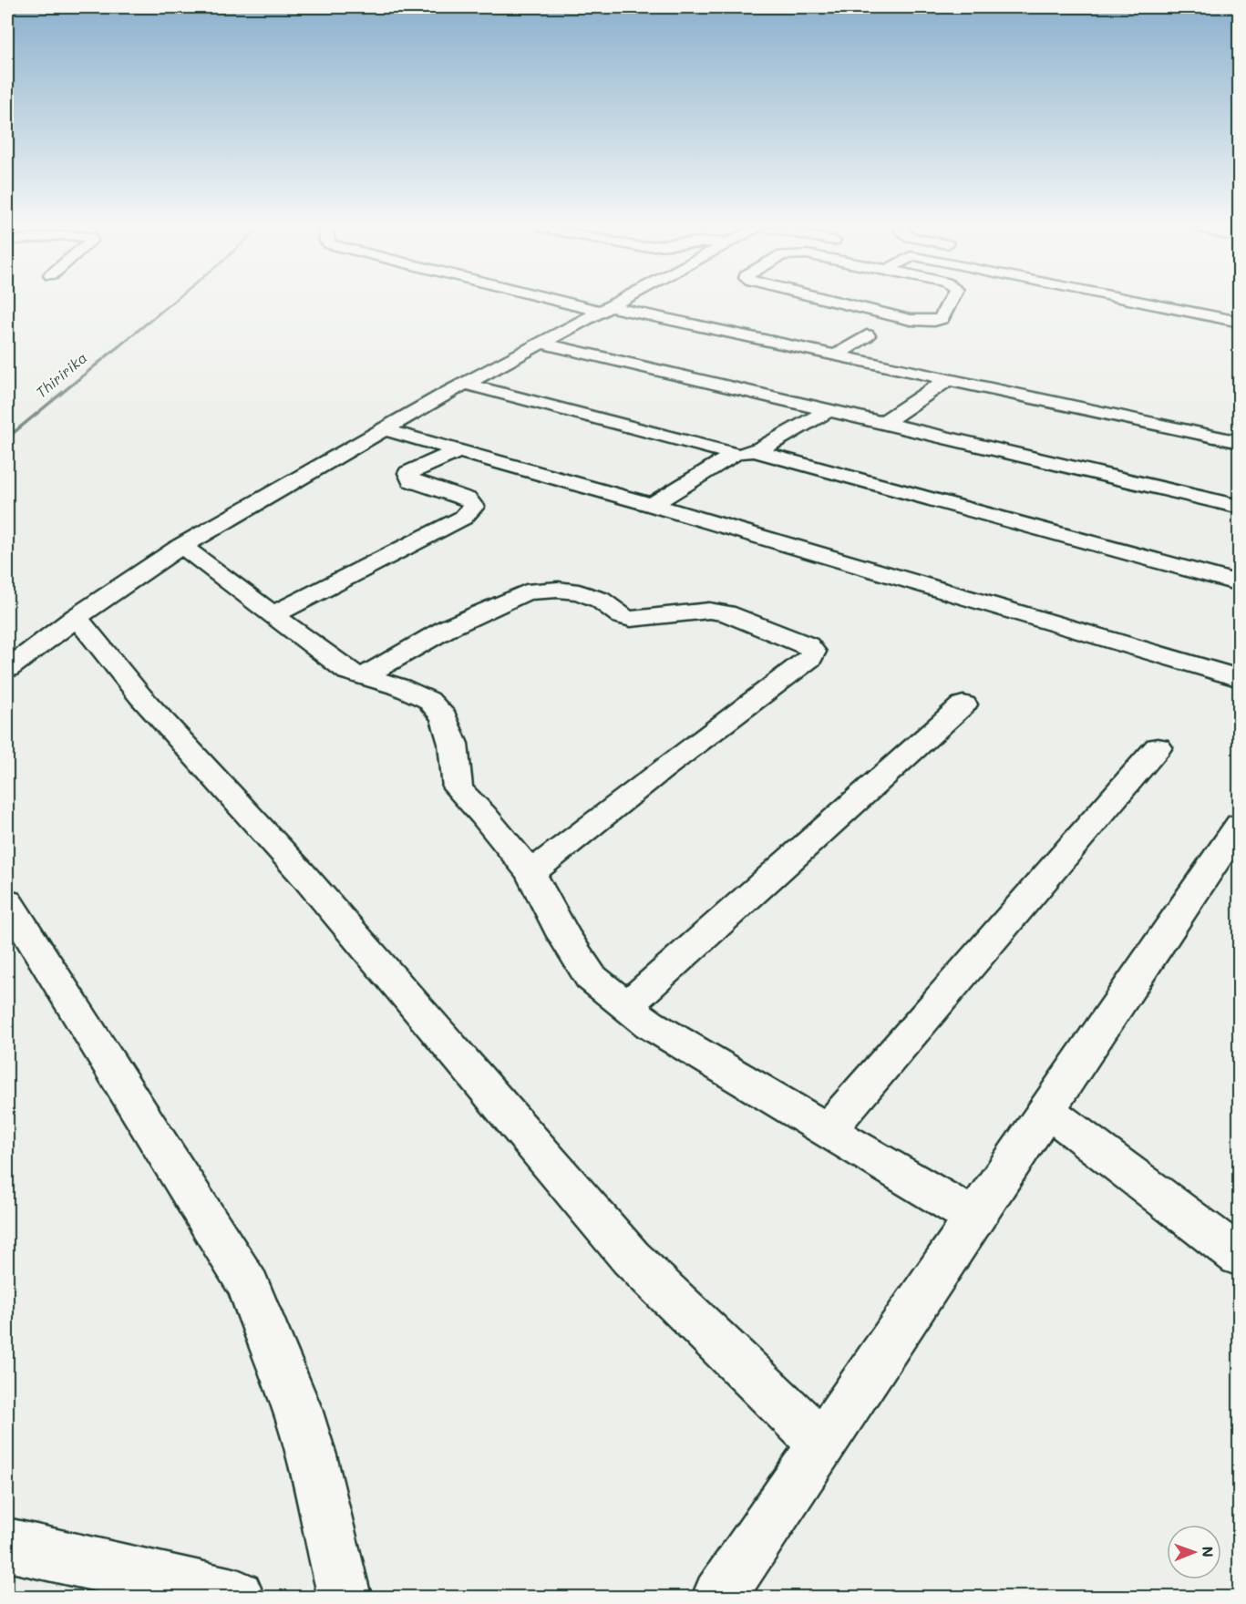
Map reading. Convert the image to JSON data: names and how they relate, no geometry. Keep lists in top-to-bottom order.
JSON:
{
  "water": ["Thiririka"],
  "north": "right"
}
